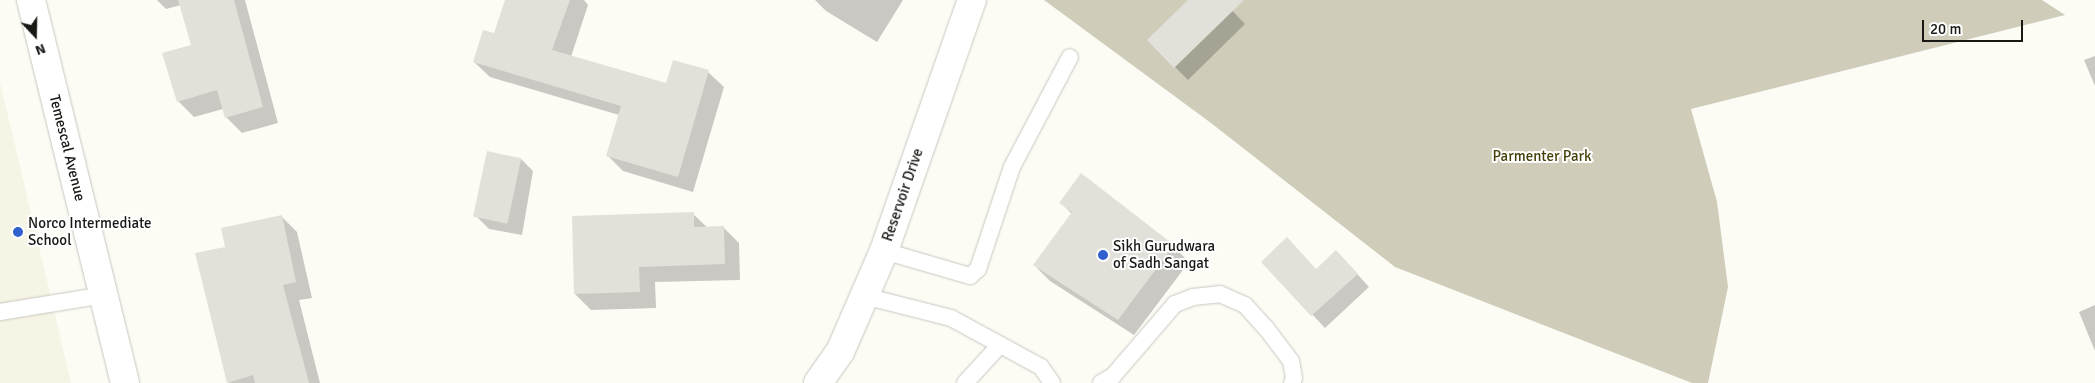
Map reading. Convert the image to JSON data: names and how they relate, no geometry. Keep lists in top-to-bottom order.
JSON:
{
  "streets": {
    "street": ["Temescal Avenue", "Reservoir Drive"]
  },
  "parks": ["Parmenter Park"],
  "places": ["Norco Intermediate School", "Sikh Gurudwara of Sadh Sangat"],
  "scale_bar": "20 m",
  "north": "bottom"
}
